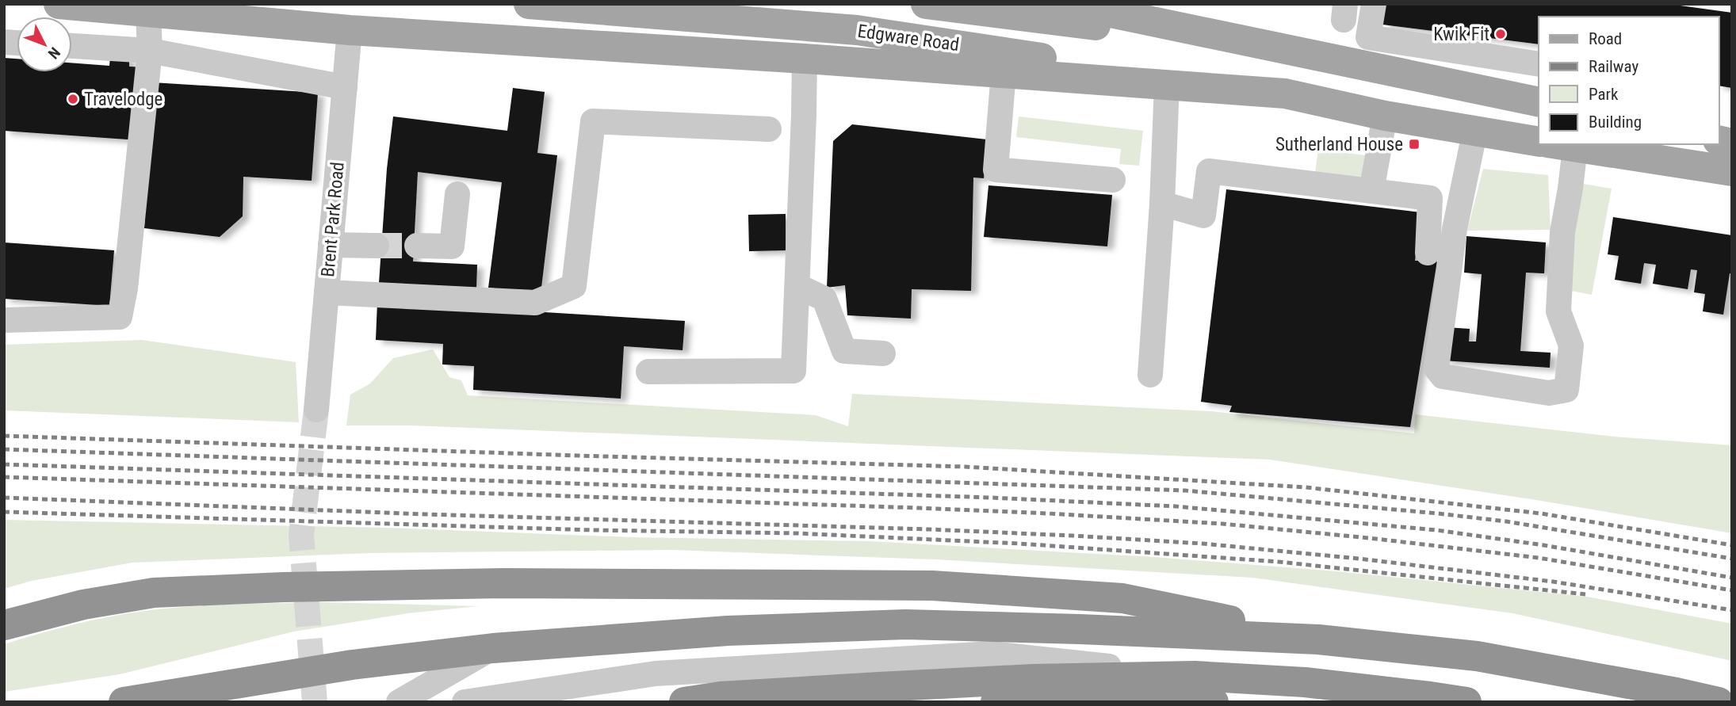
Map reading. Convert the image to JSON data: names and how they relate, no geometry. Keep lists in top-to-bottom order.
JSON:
{
  "streets": {
    "main road": ["Edgware Road"],
    "street": ["Brent Park Road"]
  },
  "places": {
    "other": ["Kwik Fit", "Travelodge"],
    "transit": ["Sutherland House"]
  },
  "legend": [
    "Road",
    "Railway",
    "Park",
    "Building"
  ],
  "north": "bottom right"
}
